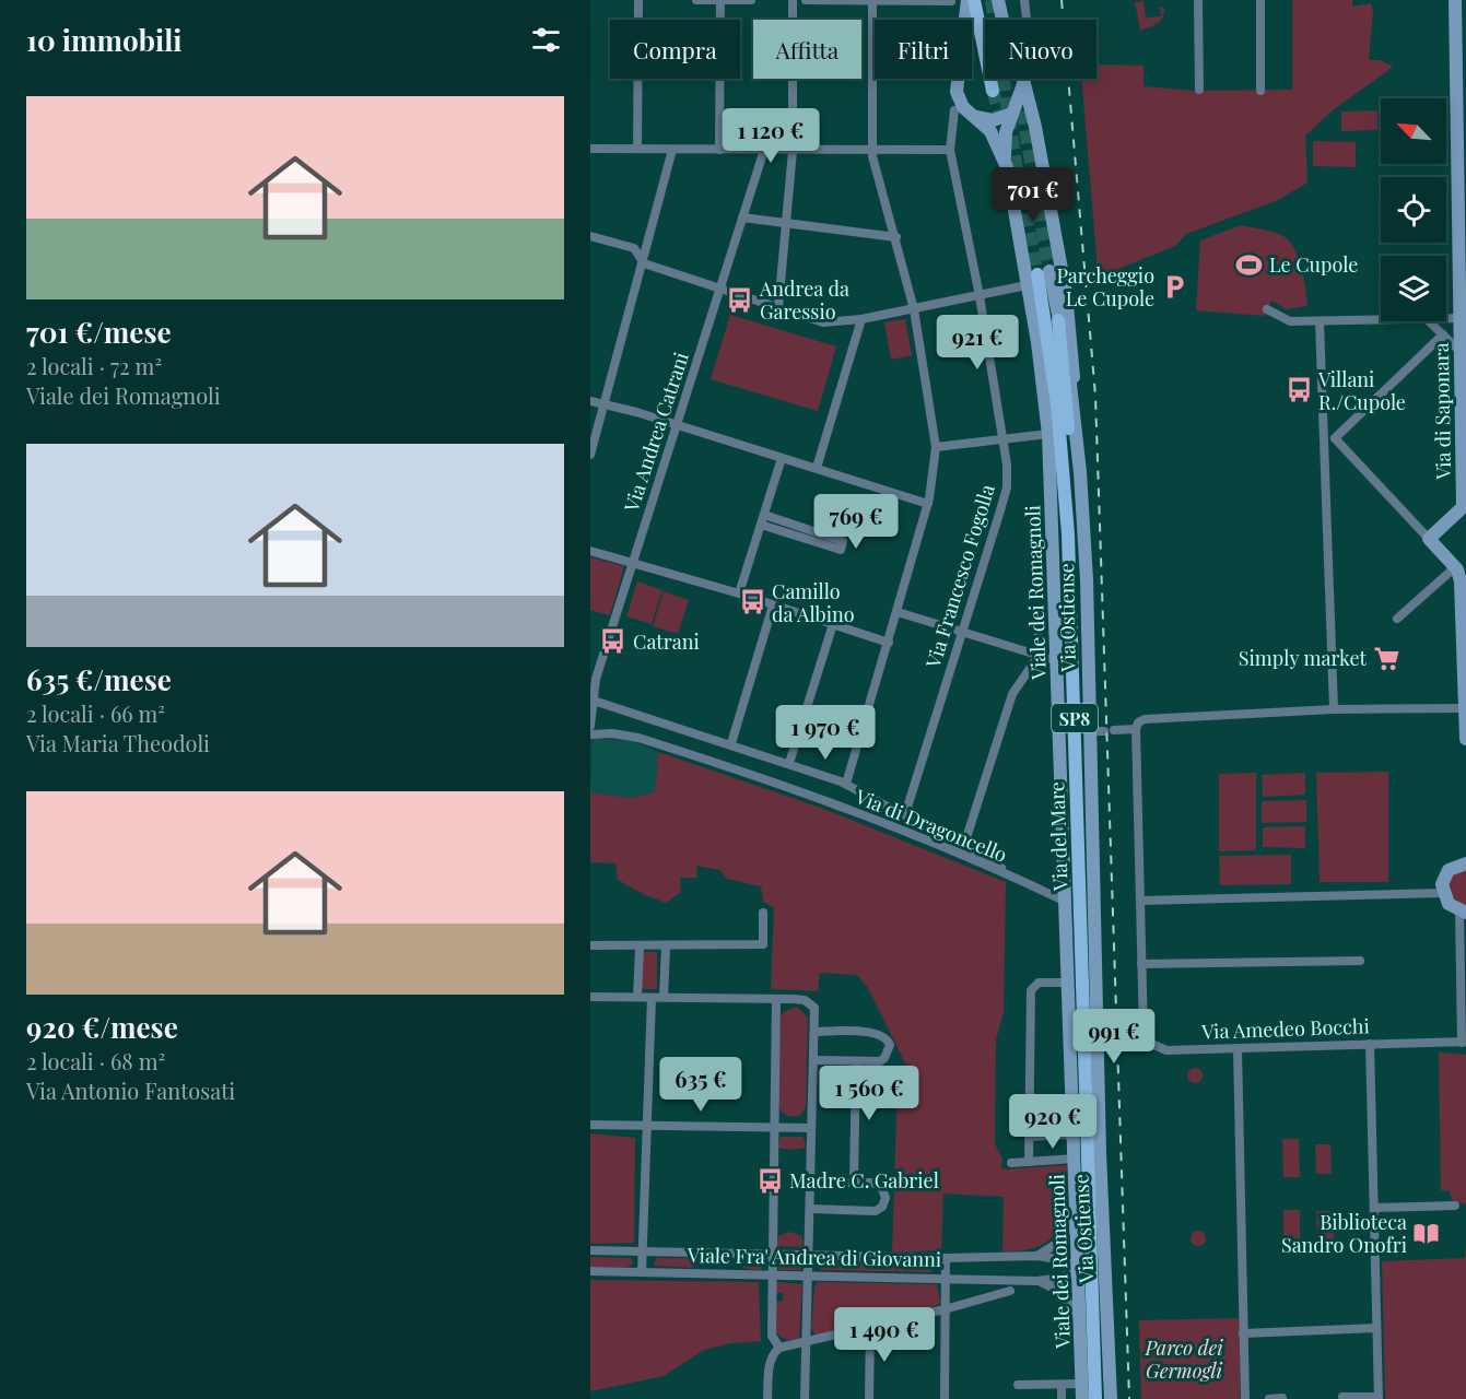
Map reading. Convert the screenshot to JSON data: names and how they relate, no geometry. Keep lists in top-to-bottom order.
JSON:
{
  "streets": {
    "main road": [
      "Via di Saponara",
      "Viale dei Romagnoli",
      "Via Ostiense",
      "SP8",
      "Via del Mare"
    ],
    "street": [
      "Via Andrea Catrani",
      "Via Francesco Fogolla",
      "Via di Dragoncello",
      "Via Amedeo Bocchi",
      "Viale Fra' Andrea di Giovanni"
    ]
  },
  "crossings": [
    ["Via Andrea Catrani", "Via di Dragoncello"],
    ["Via Francesco Fogolla", "Via di Dragoncello"],
    ["Viale dei Romagnoli", "Via di Dragoncello"],
    ["Viale dei Romagnoli", "Viale Fra' Andrea di Giovanni"],
    ["Via Ostiense", "Via del Mare"]
  ],
  "parks": ["Parco dei Germogli"],
  "places": {
    "sports": ["Le Cupole"],
    "parking": ["Parcheggio Le Cupole"],
    "bus stop": [
      "Andrea da Garessio",
      "Villani R./Cupole",
      "Camillo da Albino",
      "Catrani",
      "Madre C. Gabriel"
    ],
    "supermarket": ["Simply market"],
    "library": ["Biblioteca Sandro Onofri"]
  },
  "north": "top left",
  "page": {
    "heading": "10 immobili",
    "chip": [
      "Compra",
      "Affitta",
      "Filtri",
      "Nuovo"
    ],
    "list": [
      {
        "name": "701 €/mese",
        "note": "2 locali · 72 m² · Viale dei Romagnoli"
      },
      {
        "name": "635 €/mese",
        "note": "2 locali · 66 m² · Via Maria Theodoli"
      },
      {
        "name": "920 €/mese",
        "note": "2 locali · 68 m² · Via Antonio Fantosati"
      }
    ],
    "price": [
      "1 120 €",
      "701 €",
      "921 €",
      "769 €",
      "1 970 €",
      "991 €",
      "635 €",
      "1 560 €",
      "920 €",
      "1 490 €"
    ]
  }
}
